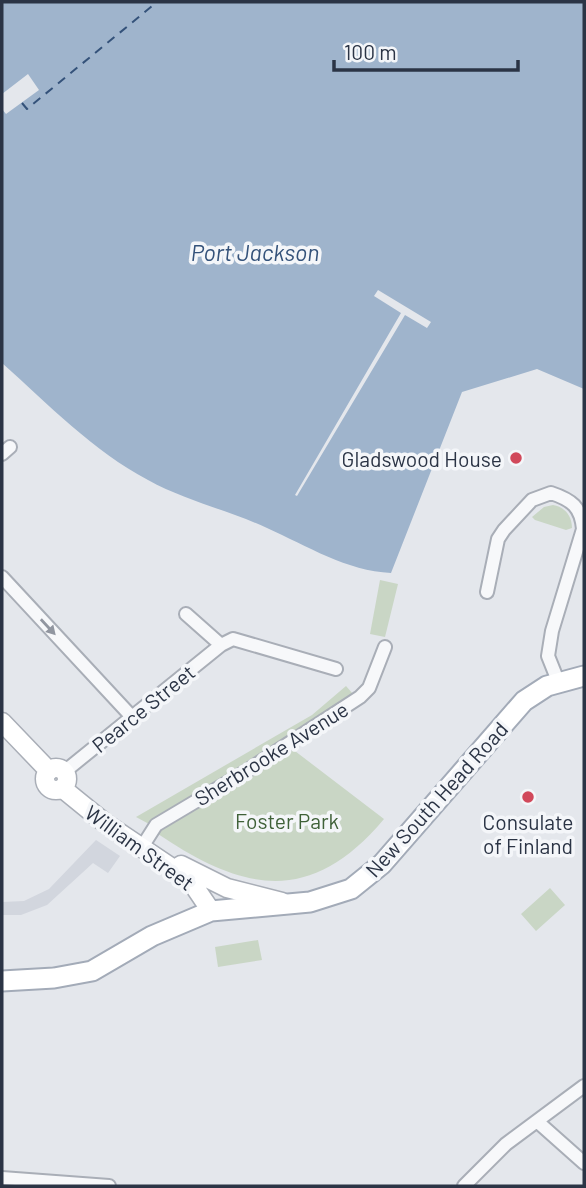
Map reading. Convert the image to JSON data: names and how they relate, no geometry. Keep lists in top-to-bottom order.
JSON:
{
  "streets": {
    "main road": ["New South Head Road"],
    "street": ["Pearce Street", "Sherbrooke Avenue", "William Street"]
  },
  "crossings": [
    ["Pearce Street", "William Street"],
    ["Sherbrooke Avenue", "William Street"],
    ["New South Head Road", "William Street"]
  ],
  "water": ["Port Jackson"],
  "parks": ["Foster Park"],
  "places": ["Gladswood House", "Consulate of Finland"],
  "scale_bar": "100 m"
}
